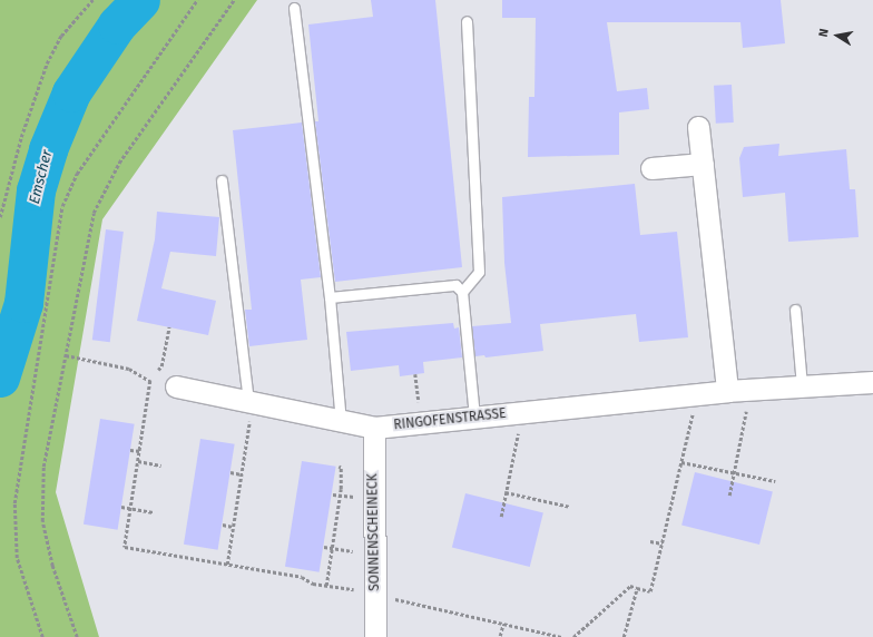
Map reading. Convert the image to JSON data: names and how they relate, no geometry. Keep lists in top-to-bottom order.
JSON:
{
  "streets": {
    "street": ["RINGOFENSTRASSE", "SONNENSCHEINECK"]
  },
  "crossings": [
    ["RINGOFENSTRASSE", "SONNENSCHEINECK"]
  ],
  "water": ["Emscher"],
  "north": "left"
}
